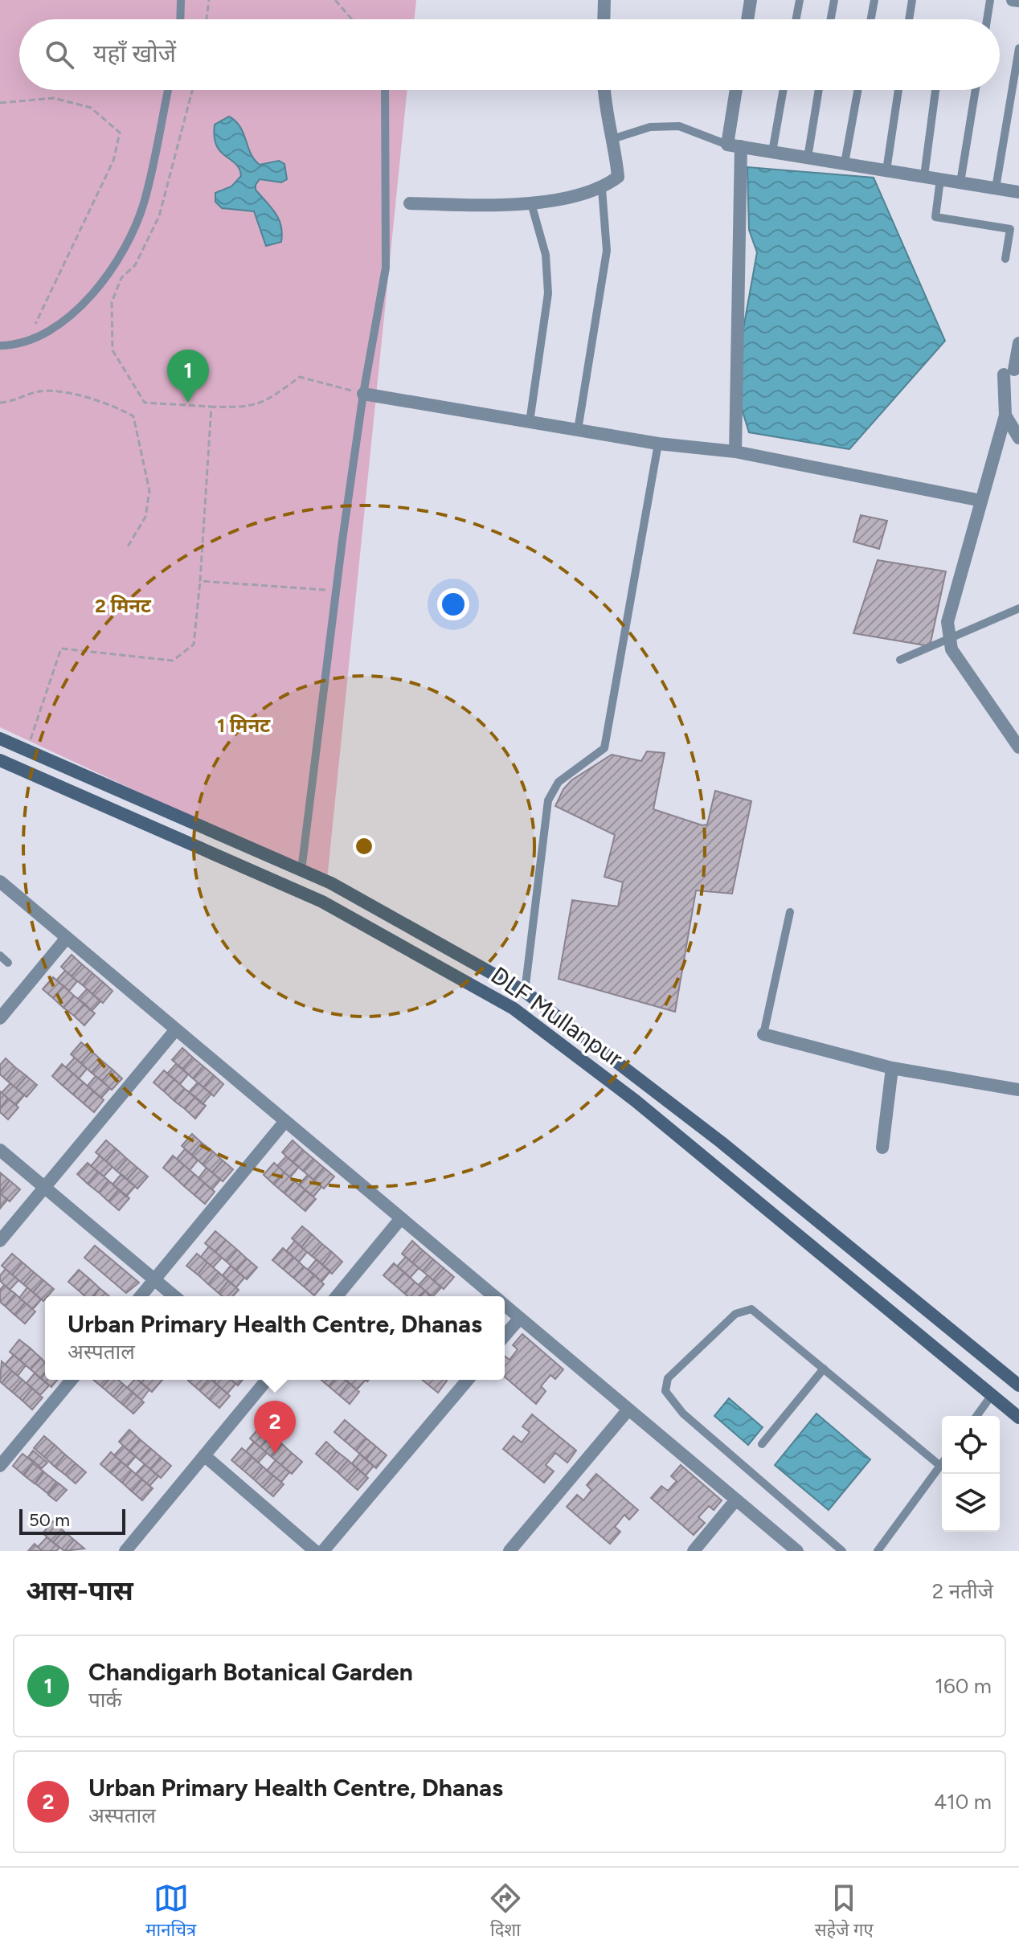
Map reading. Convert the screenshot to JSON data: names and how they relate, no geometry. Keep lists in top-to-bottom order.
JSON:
{
  "streets": {
    "main road": ["DLF Mullanpur"]
  },
  "scale_bar": "50 m",
  "page": {
    "search": "यहाँ खोजें",
    "pins": ["1", "2"],
    "popup": ["Urban Primary Health Centre, Dhanas", "अस्पताल"],
    "scale": "50 m",
    "heading": ["आस-पास", "2 नतीजे"],
    "list": [
      {
        "mark": "1",
        "name": "Chandigarh Botanical Garden",
        "note": "पार्क",
        "value": "160 m"
      },
      {
        "mark": "2",
        "name": "Urban Primary Health Centre, Dhanas",
        "note": "अस्पताल",
        "value": "410 m"
      }
    ],
    "nav": ["मानचित्र", "दिशा", "सहेजे गए"]
  },
  "rings": ["2 मिनट", "1 मिनट"]
}
